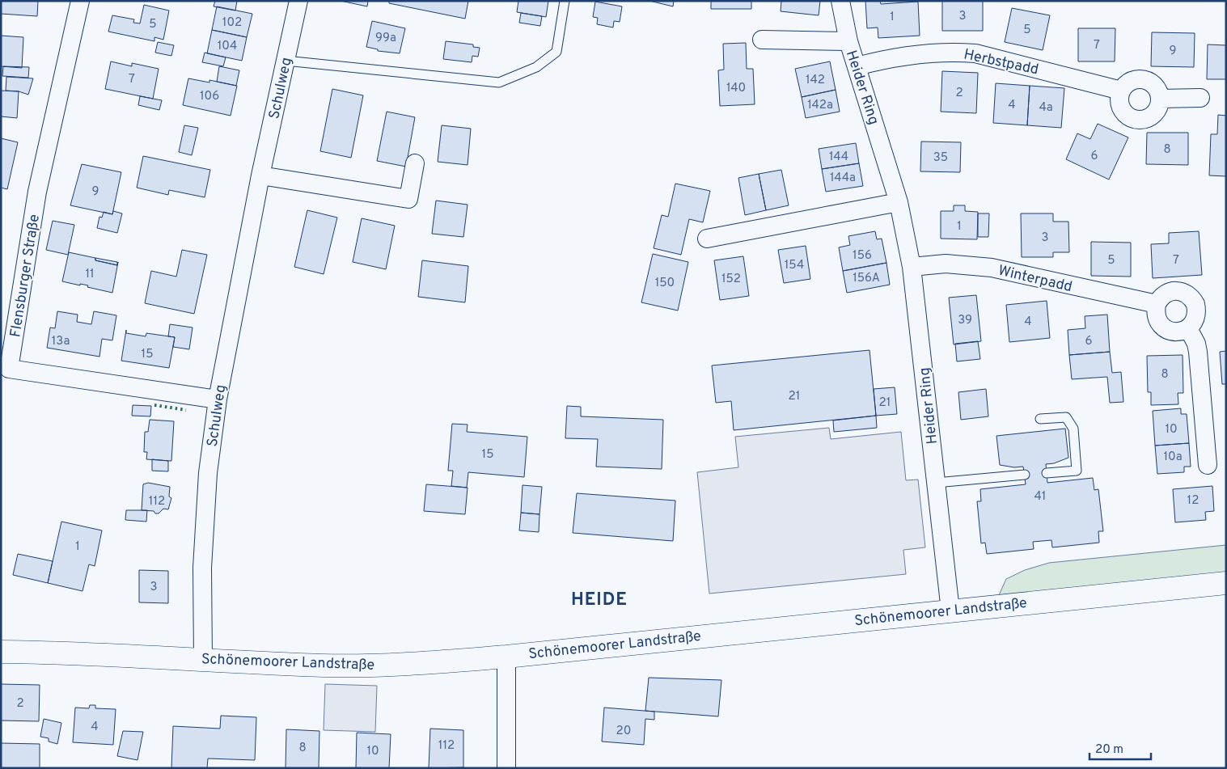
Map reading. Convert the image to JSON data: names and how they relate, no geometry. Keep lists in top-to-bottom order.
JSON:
{
  "streets": {
    "street": [
      "Herbstpadd",
      "Heider Ring",
      "Schulweg",
      "Flensburger Straße",
      "Winterpadd",
      "Schönemoorer Landstraße"
    ]
  },
  "crossings": [
    ["Herbstpadd", "Heider Ring"],
    ["Heider Ring", "Winterpadd"],
    ["Heider Ring", "Schönemoorer Landstraße"],
    ["Schulweg", "Flensburger Straße"],
    ["Schulweg", "Schönemoorer Landstraße"]
  ],
  "districts": ["HEIDE"],
  "house_numbers": [
    "3",
    "1",
    "102",
    "5",
    "5",
    "99a",
    "7",
    "104",
    "9",
    "7",
    "142",
    "140",
    "2",
    "106",
    "142a",
    "4",
    "4a",
    "8",
    "6",
    "144",
    "35",
    "144a",
    "9",
    "1",
    "3",
    "156",
    "5",
    "7",
    "154",
    "11",
    "156A",
    "152",
    "150",
    "39",
    "4",
    "13a",
    "6",
    "15",
    "8",
    "21",
    "21",
    "10",
    "15",
    "10a",
    "41",
    "12",
    "112",
    "1",
    "3",
    "2",
    "4",
    "20",
    "112",
    "8",
    "10"
  ],
  "scale_bar": "20 m"
}
